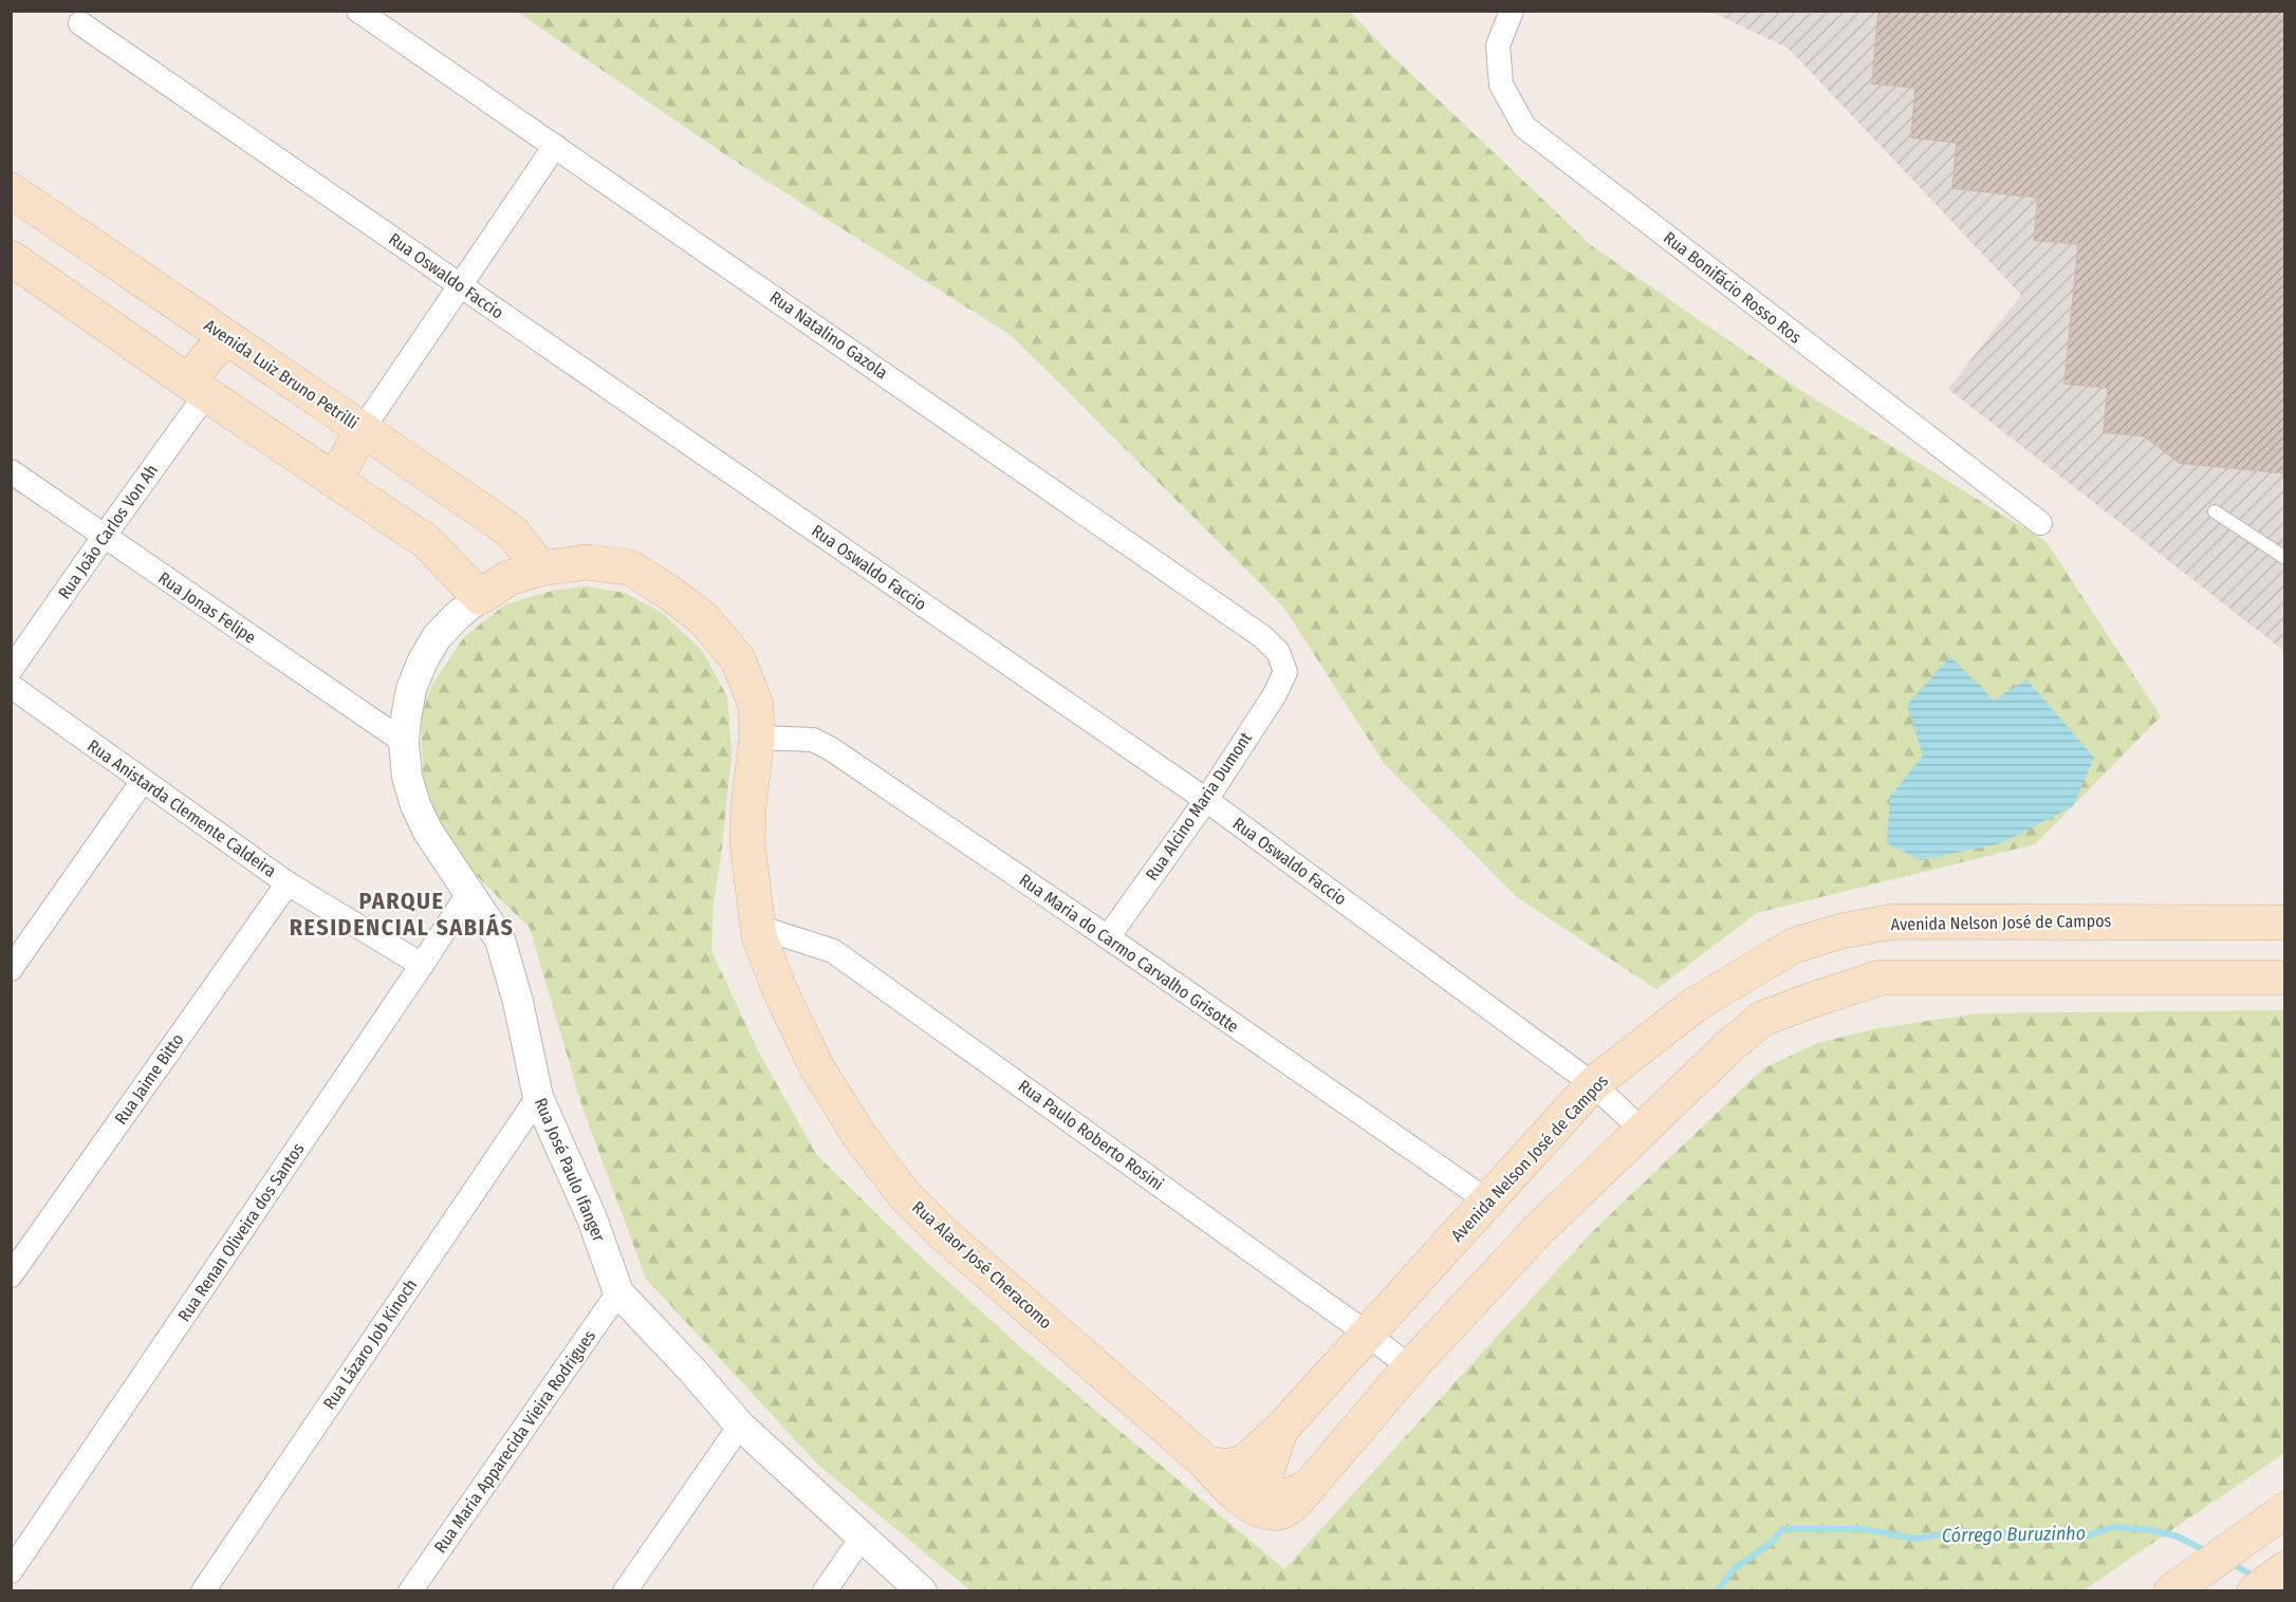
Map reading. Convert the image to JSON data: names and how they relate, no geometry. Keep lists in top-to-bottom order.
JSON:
{
  "streets": {
    "main road": ["Avenida Luiz Bruno Petrilli", "Avenida Nelson José de Campos", "Rua Alaor José Cheracomo"],
    "street": [
      "Rua Oswaldo Faccio",
      "Rua Bonifácio Rosso Ros",
      "Rua Natalino Gazola",
      "Rua João Carlos Von Ah",
      "Rua Jonas Felipe",
      "Rua Alcino Maria Dumont",
      "Rua Anistarda Clemente Caldeira",
      "Rua Maria do Carmo Carvalho Grisotte",
      "Rua Jaime Bitto",
      "Rua Paulo Roberto Rosini",
      "Rua José Paulo Ifanger",
      "Rua Renan Oliveira dos Santos",
      "Rua Lázaro Job Kinoch",
      "Rua Maria Apparecida Vieira Rodrigues"
    ]
  },
  "crossings": [
    ["Rua Oswaldo Faccio", "Rua Alcino Maria Dumont"],
    ["Rua Oswaldo Faccio", "Avenida Nelson José de Campos"],
    ["Rua Natalino Gazola", "Rua Alcino Maria Dumont"],
    ["Avenida Luiz Bruno Petrilli", "Rua Alaor José Cheracomo"],
    ["Rua João Carlos Von Ah", "Rua Jonas Felipe"],
    ["Rua Jonas Felipe", "Rua José Paulo Ifanger"],
    ["Rua Alcino Maria Dumont", "Rua Maria do Carmo Carvalho Grisotte"],
    ["Rua Anistarda Clemente Caldeira", "Rua Jaime Bitto"],
    ["Rua Anistarda Clemente Caldeira", "Rua Renan Oliveira dos Santos"],
    ["Avenida Nelson José de Campos", "Rua Maria do Carmo Carvalho Grisotte"],
    ["Avenida Nelson José de Campos", "Rua Paulo Roberto Rosini"],
    ["Avenida Nelson José de Campos", "Rua Alaor José Cheracomo"],
    ["Rua Maria do Carmo Carvalho Grisotte", "Rua Alaor José Cheracomo"],
    ["Rua Paulo Roberto Rosini", "Rua Alaor José Cheracomo"],
    ["Rua José Paulo Ifanger", "Rua Renan Oliveira dos Santos"],
    ["Rua José Paulo Ifanger", "Rua Alaor José Cheracomo"],
    ["Rua José Paulo Ifanger", "Rua Lázaro Job Kinoch"],
    ["Rua José Paulo Ifanger", "Rua Maria Apparecida Vieira Rodrigues"]
  ],
  "districts": ["PARQUE RESIDENCIAL SABIÁS"],
  "water": ["Córrego Buruzinho"]
}
